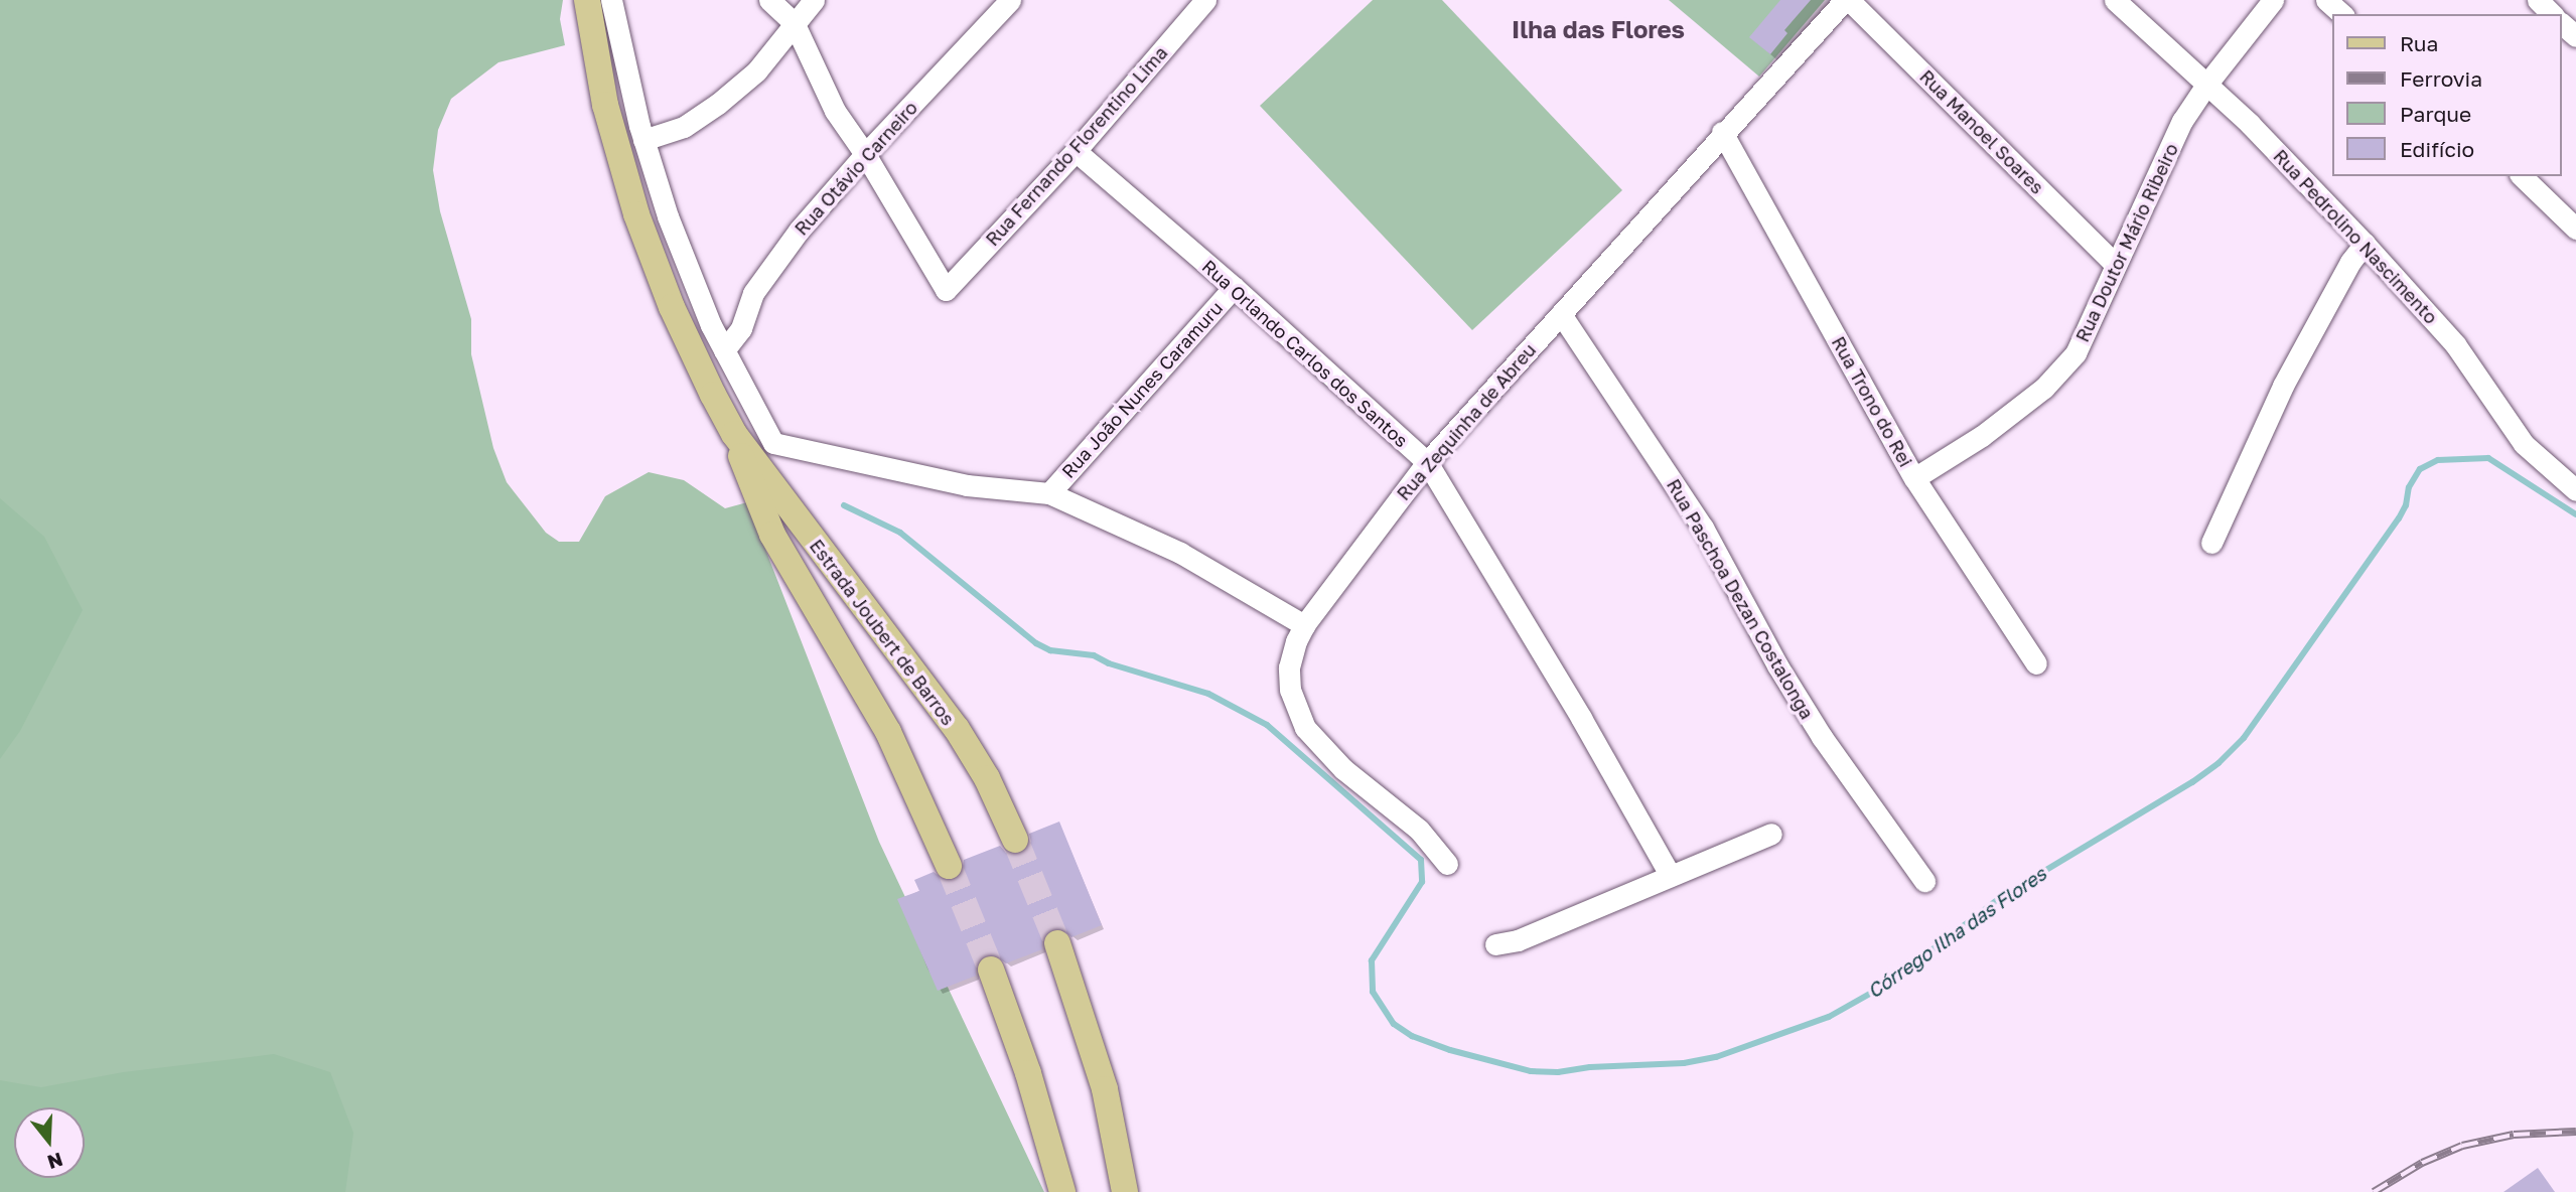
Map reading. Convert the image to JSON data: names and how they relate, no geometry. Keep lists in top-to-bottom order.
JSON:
{
  "streets": {
    "main road": ["Estrada Joubert de Barros"],
    "street": [
      "Rua Manoel Soares",
      "Rua Fernando Florentino Lima",
      "Rua Otávio Carneiro",
      "Rua Pedrolino Nascimento",
      "Rua Doutor Mário Ribeiro",
      "Rua Orlando Carlos dos Santos",
      "Rua João Nunes Caramuru",
      "Rua Trono do Rei",
      "Rua Zequinha de Abreu",
      "Rua Paschoa Dezan Costalonga"
    ]
  },
  "crossings": [
    ["Rua Manoel Soares", "Rua Doutor Mário Ribeiro"],
    ["Rua Manoel Soares", "Rua Zequinha de Abreu"],
    ["Rua Fernando Florentino Lima", "Rua Otávio Carneiro"],
    ["Rua Fernando Florentino Lima", "Rua Orlando Carlos dos Santos"],
    ["Rua Pedrolino Nascimento", "Rua Doutor Mário Ribeiro"],
    ["Rua Doutor Mário Ribeiro", "Rua Trono do Rei"],
    ["Rua Orlando Carlos dos Santos", "Rua João Nunes Caramuru"],
    ["Rua Orlando Carlos dos Santos", "Rua Zequinha de Abreu"],
    ["Rua Trono do Rei", "Rua Zequinha de Abreu"],
    ["Rua Zequinha de Abreu", "Rua Paschoa Dezan Costalonga"]
  ],
  "districts": ["Ilha das Flores"],
  "water": ["Córrego Ilha das Flores"],
  "legend": [
    "Rua",
    "Ferrovia",
    "Parque",
    "Edifício"
  ],
  "north": "bottom"
}
